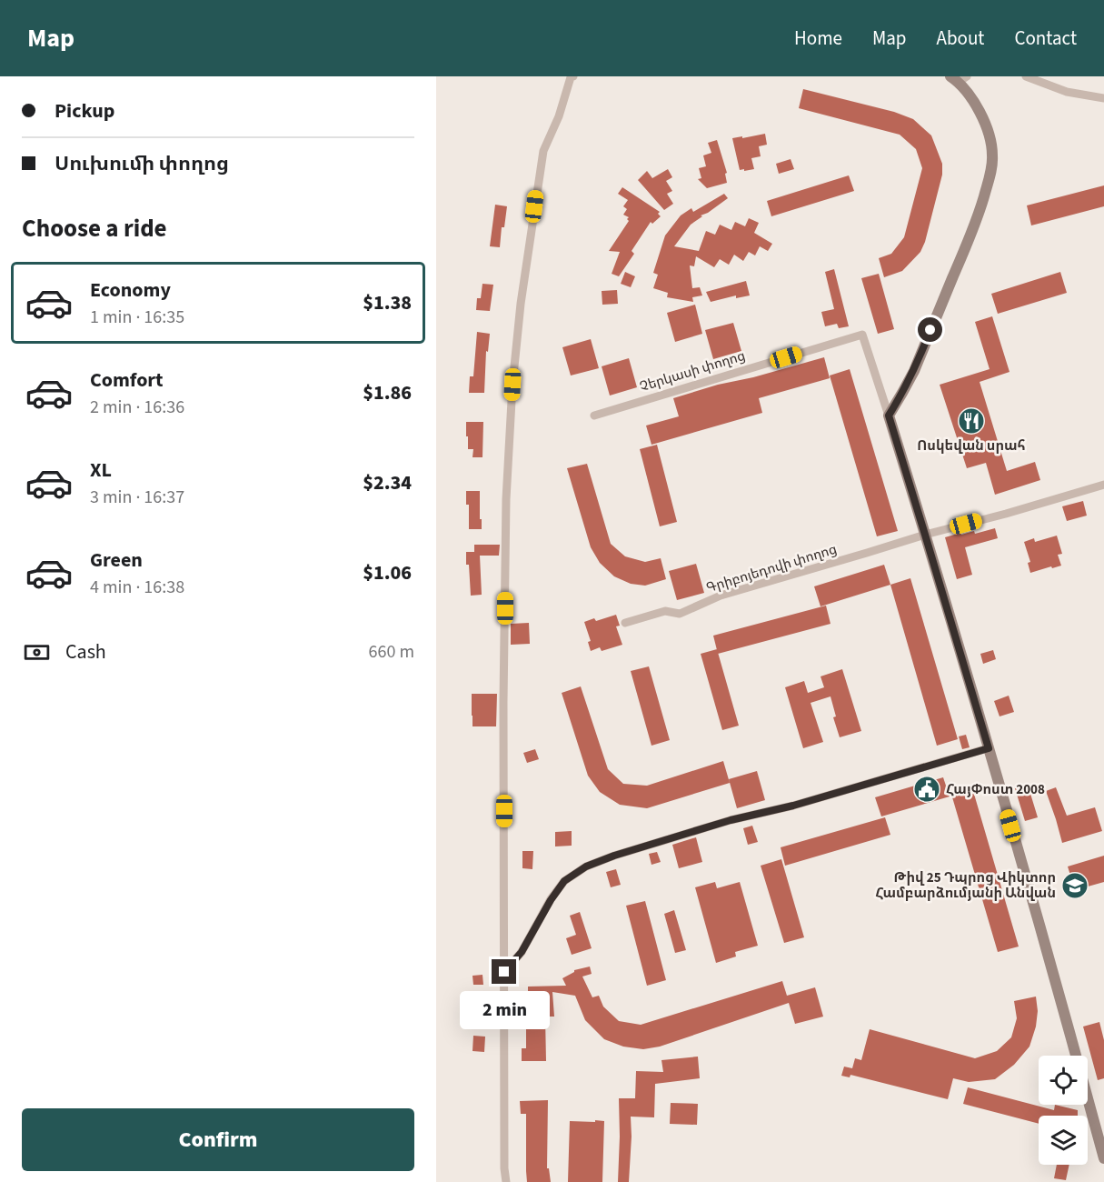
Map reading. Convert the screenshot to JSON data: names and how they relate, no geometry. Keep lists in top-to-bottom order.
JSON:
{
  "streets": {
    "street": ["Չերկասի փողոց", "Գրիբոյեդովի փողոց"]
  },
  "places": {
    "restaurant": ["Ոսկեվան սրահ"],
    "public building": ["ՀայՓոստ 2008"],
    "school or university": ["Թիվ 25 Դպրոց Վիկտոր Համբարձումյանի Անվան"]
  },
  "page": {
    "header": "Map",
    "nav": [
      "Home",
      "Map",
      "About",
      "Contact"
    ],
    "banner": ["Pickup", "Սուխումի փողոց"],
    "heading": "Choose a ride",
    "list": [
      {
        "name": "Economy",
        "note": "1 min · 16:35",
        "value": "$1.38"
      },
      {
        "name": "Comfort",
        "note": "2 min · 16:36",
        "value": "$1.86"
      },
      {
        "name": "XL",
        "note": "3 min · 16:37",
        "value": "$2.34"
      },
      {
        "name": "Green",
        "note": "4 min · 16:38",
        "value": "$1.06"
      }
    ],
    "pay": ["Cash", "660 m"],
    "bubble": "2 min",
    "buttons": "Confirm"
  }
}
